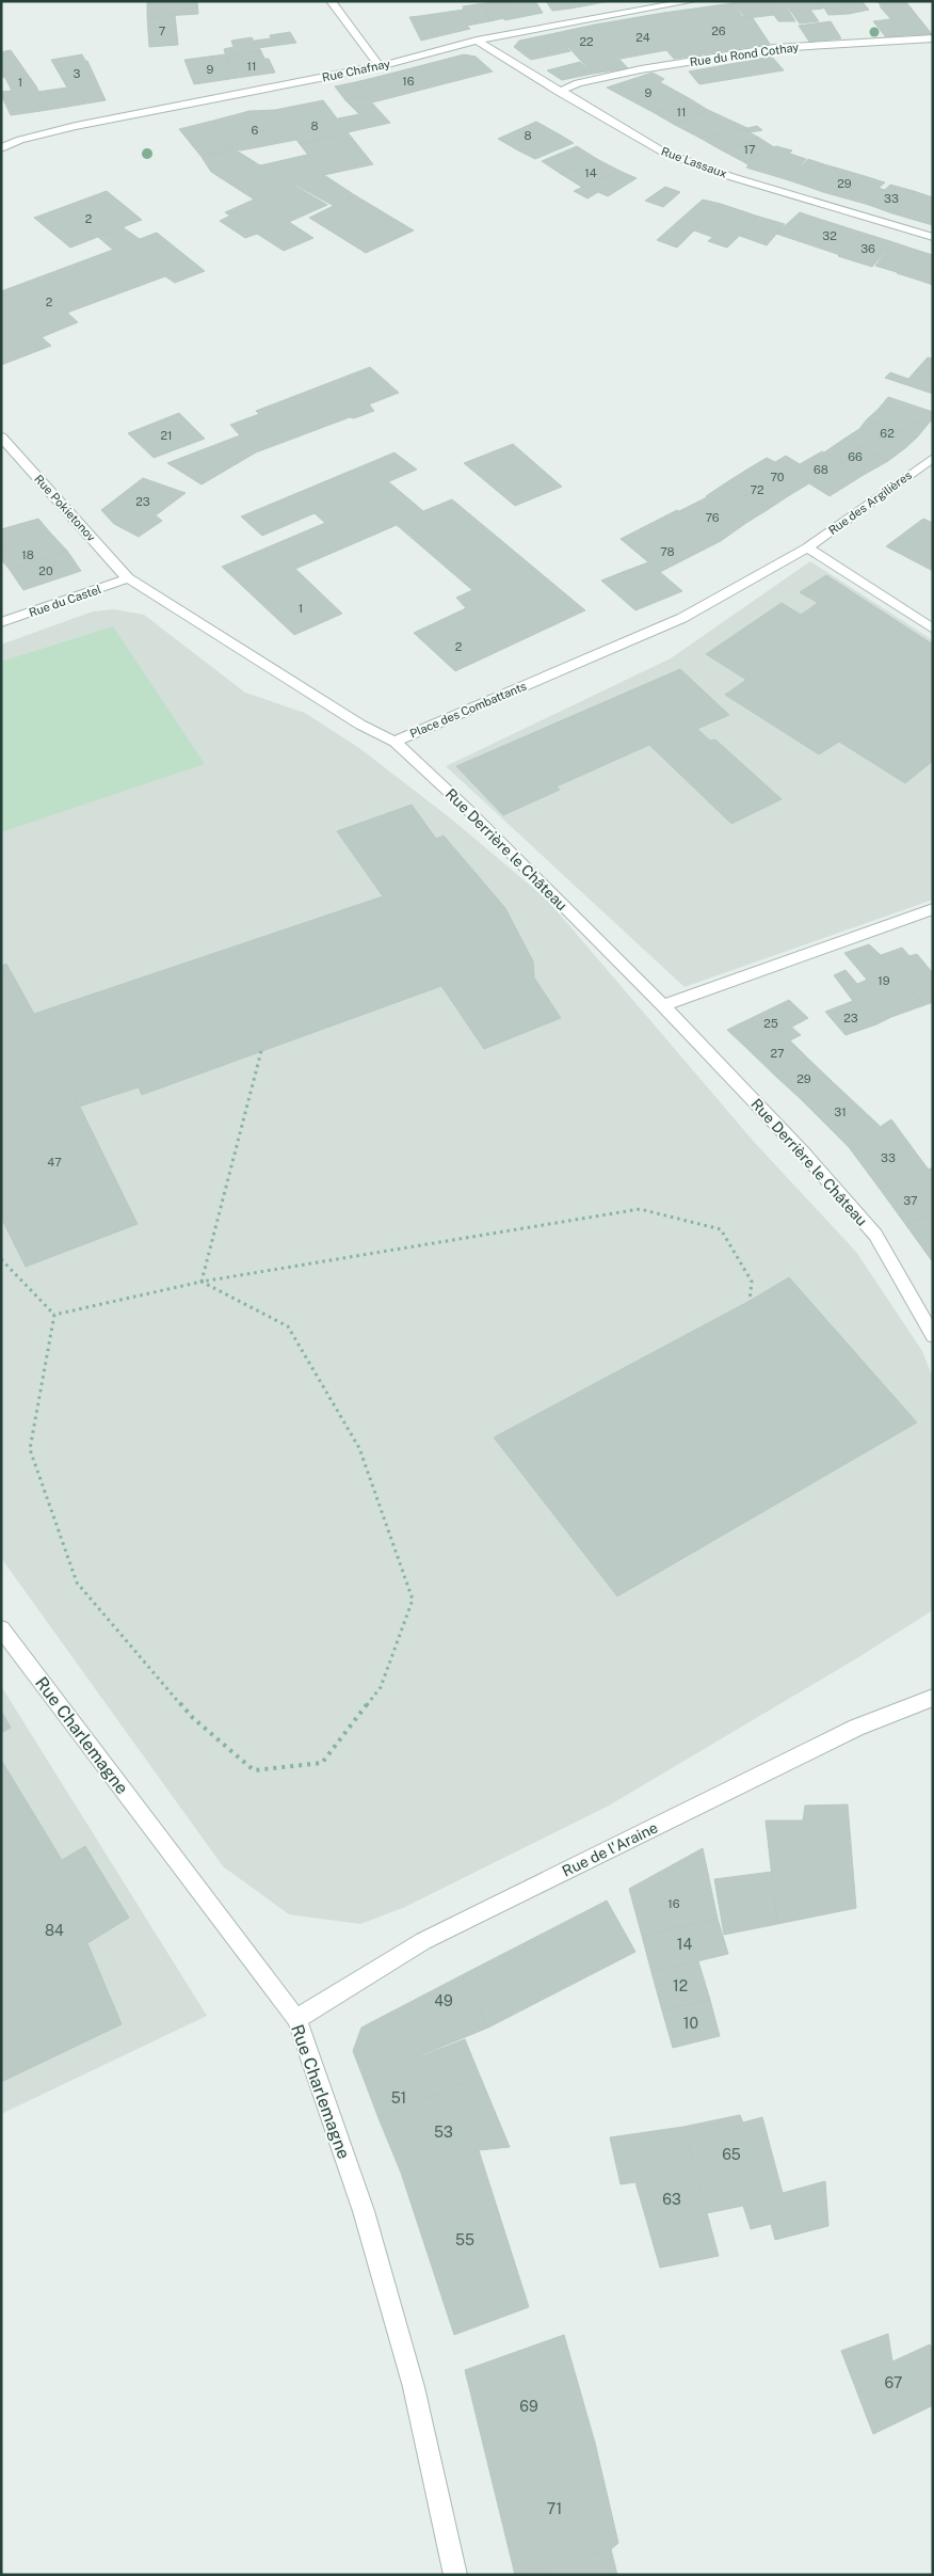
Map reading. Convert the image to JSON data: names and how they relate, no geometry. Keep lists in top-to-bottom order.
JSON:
{
  "streets": {
    "street": [
      "Rue du Rond Cothay",
      "Rue Chafnay",
      "Rue Lassaux",
      "Rue des Argilières",
      "Rue Pokietonov",
      "Rue du Castel",
      "Place des Combattants",
      "Rue Derrière le Château",
      "Rue Charlemagne",
      "Rue de l'Araine"
    ]
  },
  "crossings": [
    ["Rue du Rond Cothay", "Rue Lassaux"],
    ["Rue Chafnay", "Rue Lassaux"],
    ["Rue des Argilières", "Place des Combattants"],
    ["Rue Pokietonov", "Rue du Castel"],
    ["Rue Pokietonov", "Place des Combattants"],
    ["Rue du Castel", "Place des Combattants"],
    ["Place des Combattants", "Rue Derrière le Château"],
    ["Rue Charlemagne", "Rue de l'Araine"]
  ],
  "house_numbers": [
    "7",
    "26",
    "24",
    "22",
    "11",
    "9",
    "3",
    "16",
    "1",
    "9",
    "11",
    "8",
    "6",
    "8",
    "17",
    "14",
    "29",
    "33",
    "2",
    "32",
    "36",
    "2",
    "62",
    "21",
    "66",
    "68",
    "70",
    "72",
    "23",
    "76",
    "78",
    "18",
    "20",
    "1",
    "2",
    "19",
    "23",
    "25",
    "27",
    "29",
    "31",
    "33",
    "47",
    "37",
    "16",
    "84",
    "14",
    "12",
    "49",
    "10",
    "51",
    "53",
    "65",
    "63",
    "55",
    "67",
    "69",
    "71"
  ]
}
